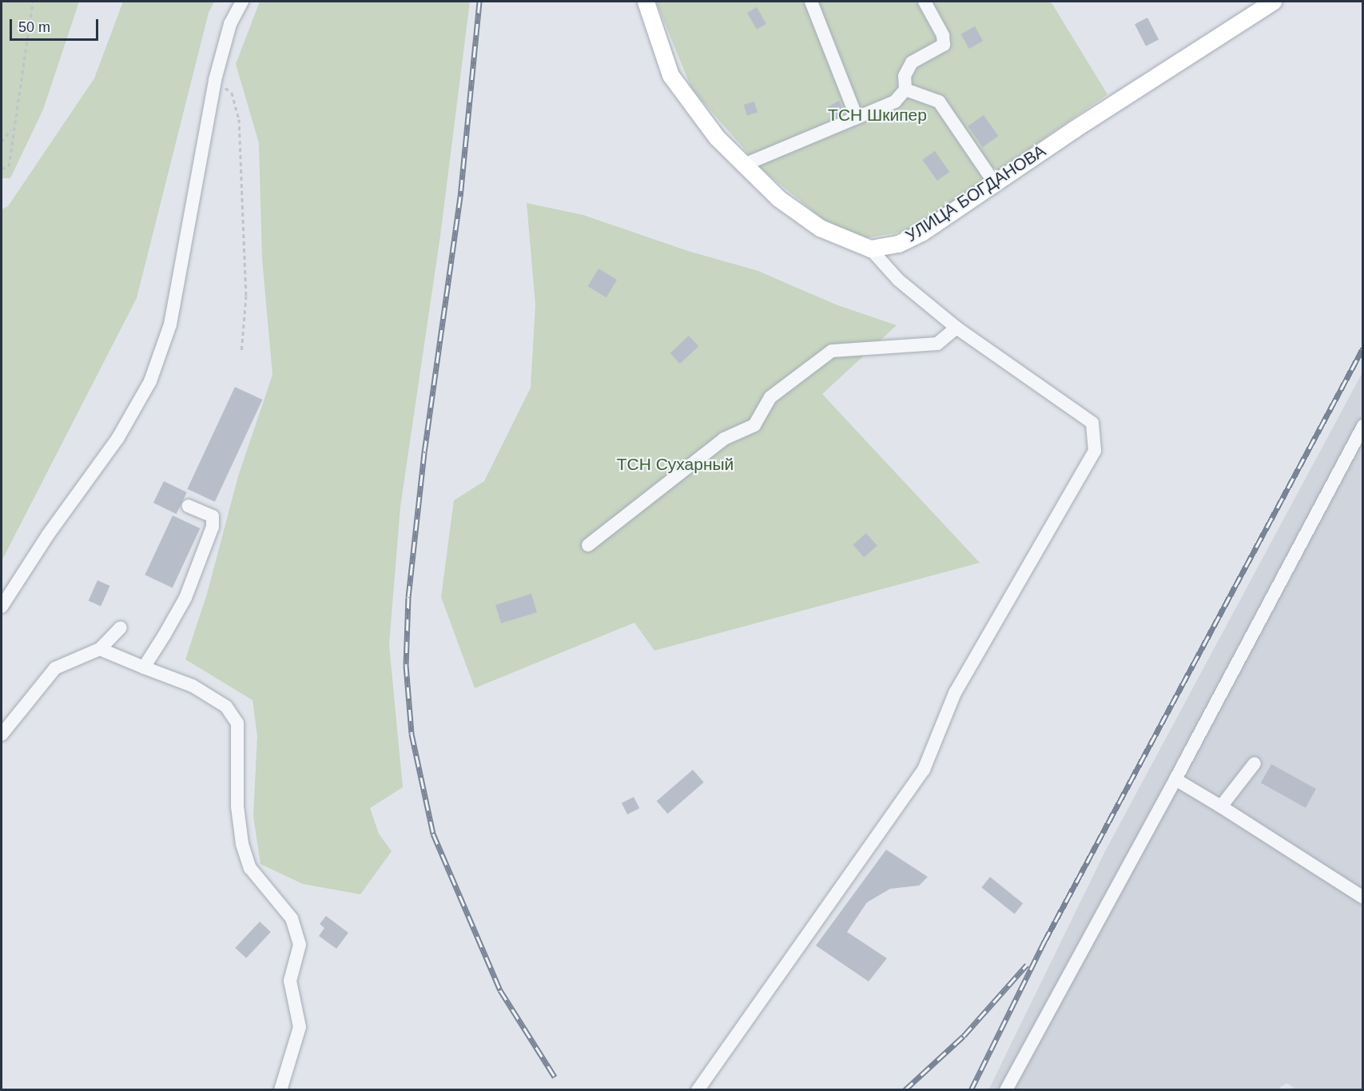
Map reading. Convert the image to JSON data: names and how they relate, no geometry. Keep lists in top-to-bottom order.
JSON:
{
  "streets": {
    "main road": ["УЛИЦА БОГДАНОВА"]
  },
  "parks": ["ТСН Шкипер", "ТСН Сухарный"],
  "scale_bar": "50 m"
}
